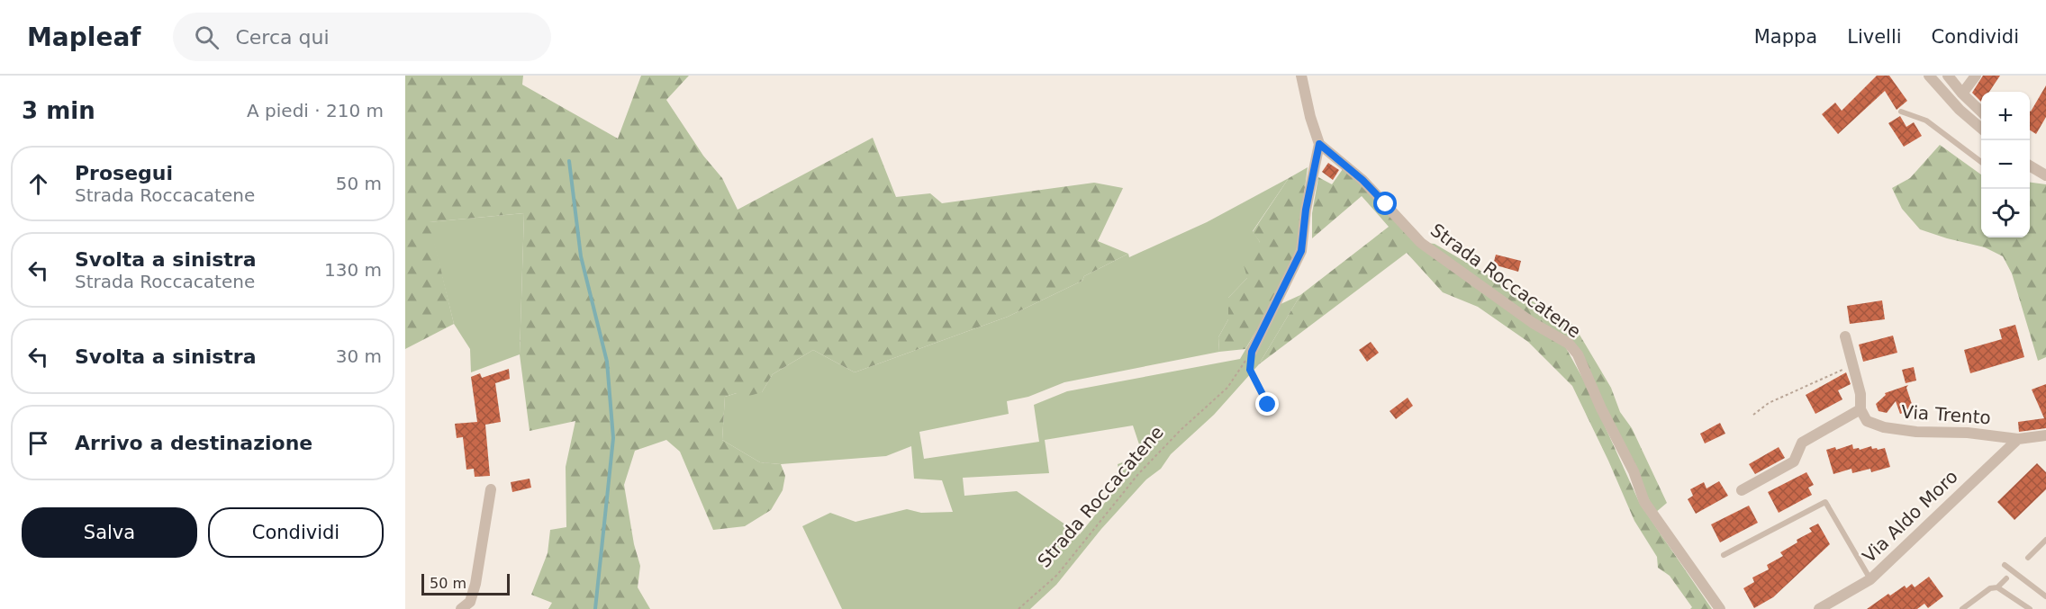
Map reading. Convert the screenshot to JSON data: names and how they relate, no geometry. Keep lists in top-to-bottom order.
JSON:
{
  "streets": {
    "street": ["Strada Roccacatene", "Via Trento", "Via Aldo Moro"]
  },
  "crossings": [
    ["Via Trento", "Via Aldo Moro"]
  ],
  "scale_bar": "50 m",
  "page": {
    "header": "Mapleaf",
    "search": "Cerca qui",
    "nav": ["Mappa", "Livelli", "Condividi"],
    "heading": ["3 min", "A piedi · 210 m"],
    "map_buttons": ["+", "−"],
    "list": [
      ["Prosegui", "Strada Roccacatene", "50 m"],
      ["Svolta a sinistra", "Strada Roccacatene", "130 m"],
      ["Svolta a sinistra", "30 m"],
      "Arrivo a destinazione"
    ],
    "buttons": ["Salva", "Condividi"],
    "scale": "50 m"
  }
}
